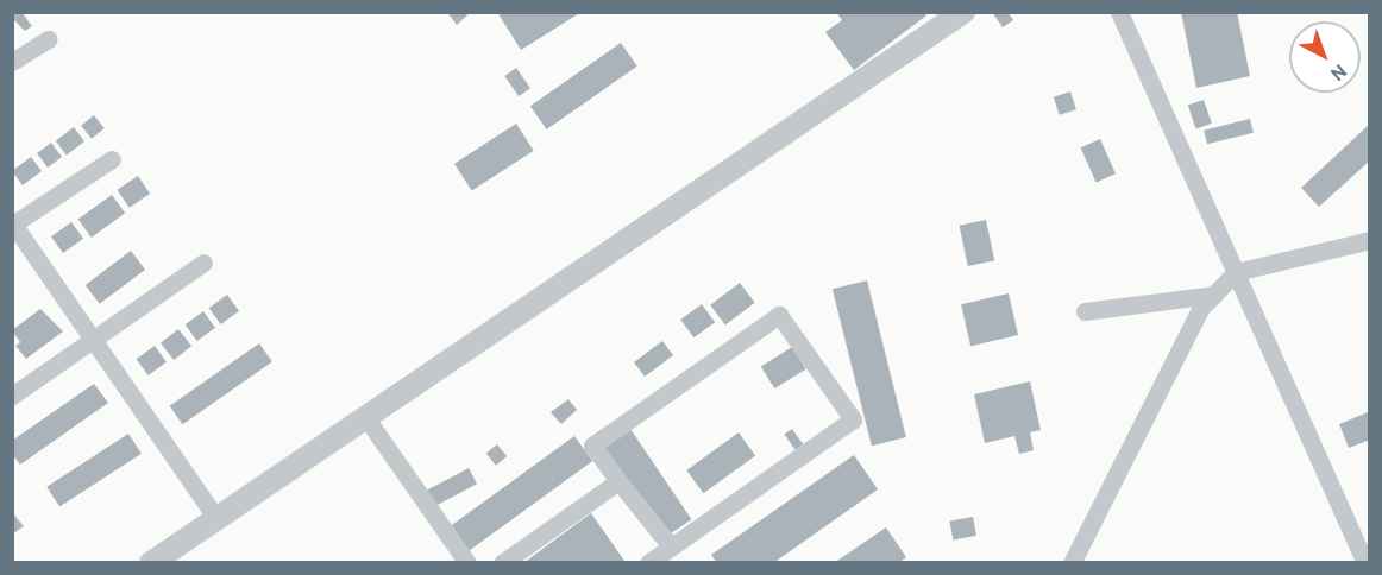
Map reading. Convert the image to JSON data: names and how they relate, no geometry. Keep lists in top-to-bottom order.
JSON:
{
  "north": "bottom right"
}
